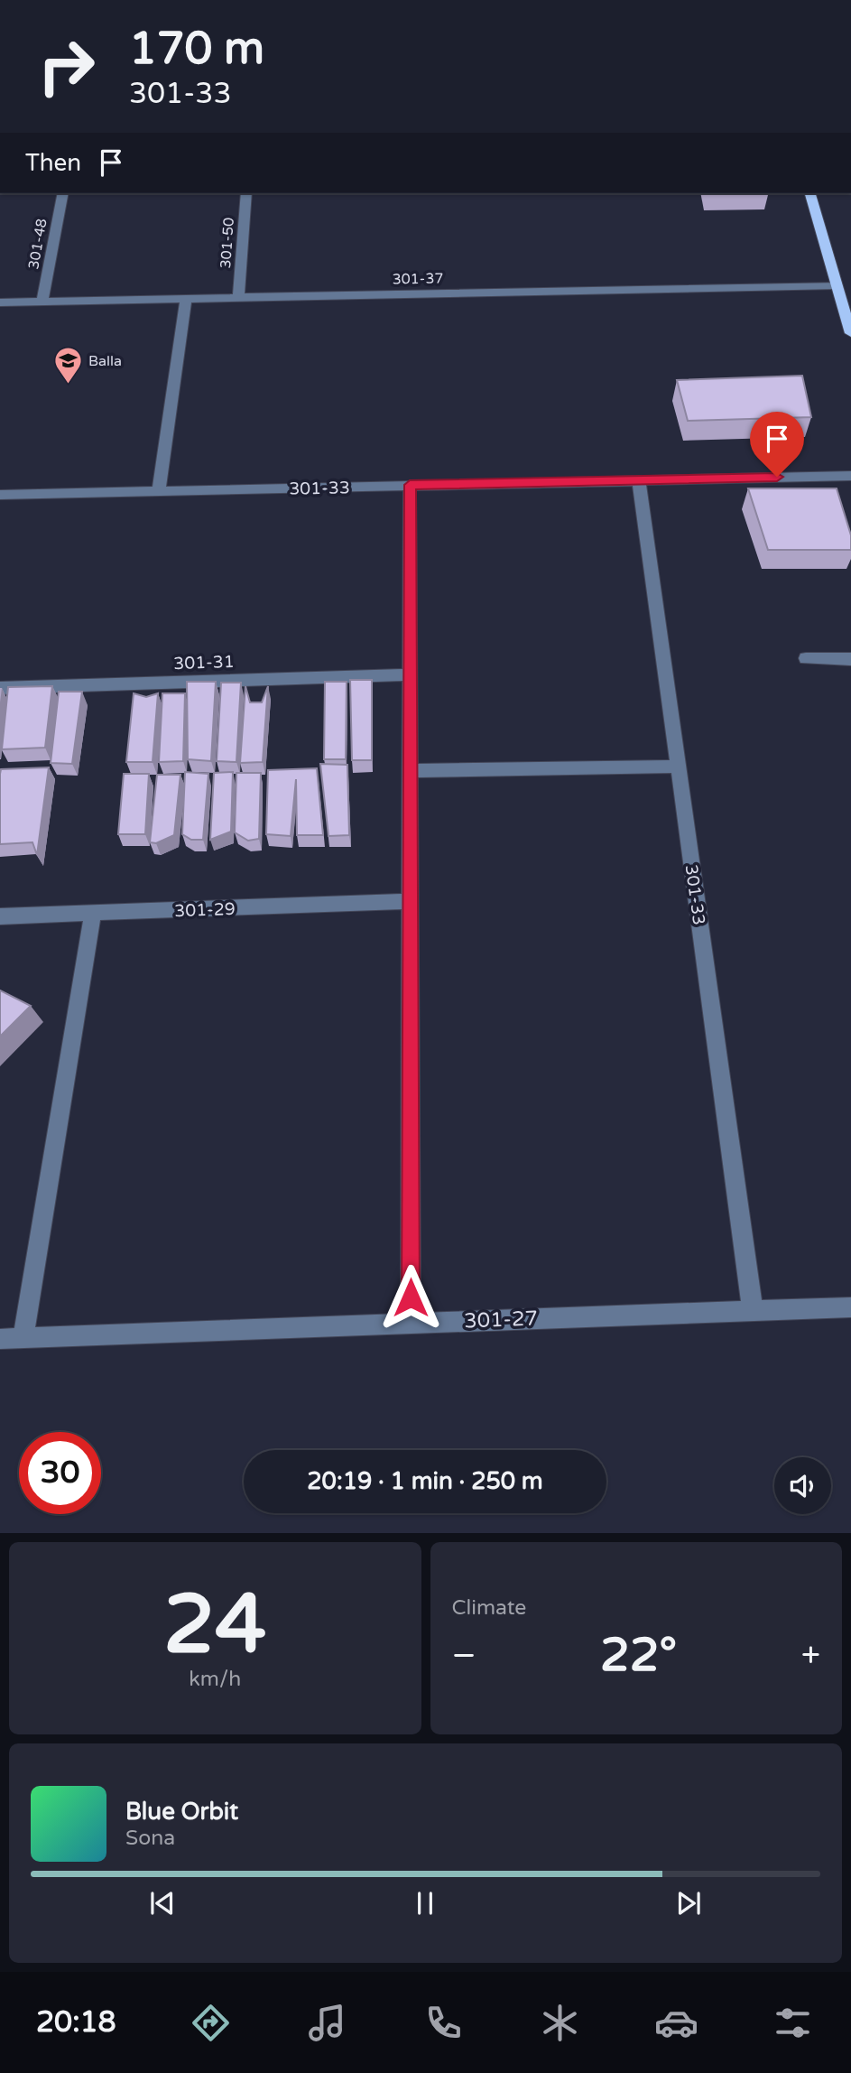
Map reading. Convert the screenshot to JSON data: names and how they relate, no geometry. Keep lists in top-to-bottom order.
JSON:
{
  "streets": {
    "street": [
      "301-50",
      "301-48",
      "301-37",
      "301-33",
      "301-31",
      "301-29",
      "301-27"
    ]
  },
  "crossings": [
    ["301-50", "301-37"],
    ["301-48", "301-37"],
    ["301-33", "301-27"]
  ],
  "places": {
    "school or university": ["Balla"]
  },
  "page": {
    "turn": ["170 m", "301-33"],
    "then": "Then",
    "limit": "30",
    "trip": "20:19 · 1 min · 250 m",
    "tile": [
      ["24", "km/h"],
      "Climate"
    ],
    "heat": ["−", "22°", "+"],
    "song": ["Blue Orbit", "Sona"],
    "tabs": "20:18"
  }
}
